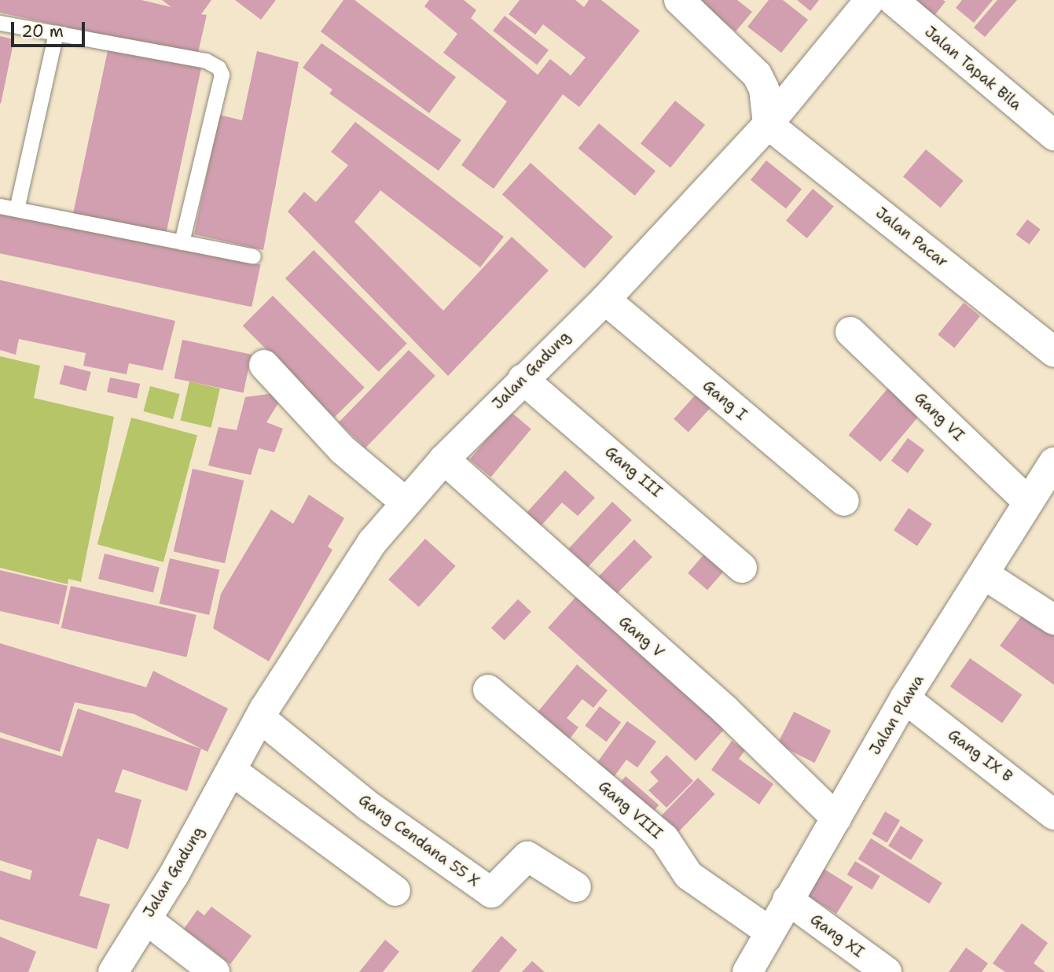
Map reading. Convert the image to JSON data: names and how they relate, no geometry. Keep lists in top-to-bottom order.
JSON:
{
  "streets": {
    "street": [
      "Jalan Tapak Bila",
      "Jalan Pacar",
      "Jalan Gadung",
      "Gang I",
      "Gang VI",
      "Gang III",
      "Gang V",
      "Jalan Plawa",
      "Gang IX B",
      "Gang VIII",
      "Gang Cendana 55 X",
      "Gang XI"
    ]
  },
  "crossings": [
    ["Jalan Pacar", "Jalan Gadung"],
    ["Jalan Gadung", "Gang I"],
    ["Jalan Gadung", "Gang III"],
    ["Jalan Gadung", "Gang V"],
    ["Jalan Gadung", "Gang Cendana 55 X"],
    ["Gang VI", "Jalan Plawa"],
    ["Gang V", "Jalan Plawa"],
    ["Jalan Plawa", "Gang IX B"],
    ["Jalan Plawa", "Gang VIII"],
    ["Jalan Plawa", "Gang XI"]
  ],
  "scale_bar": "20 m"
}
